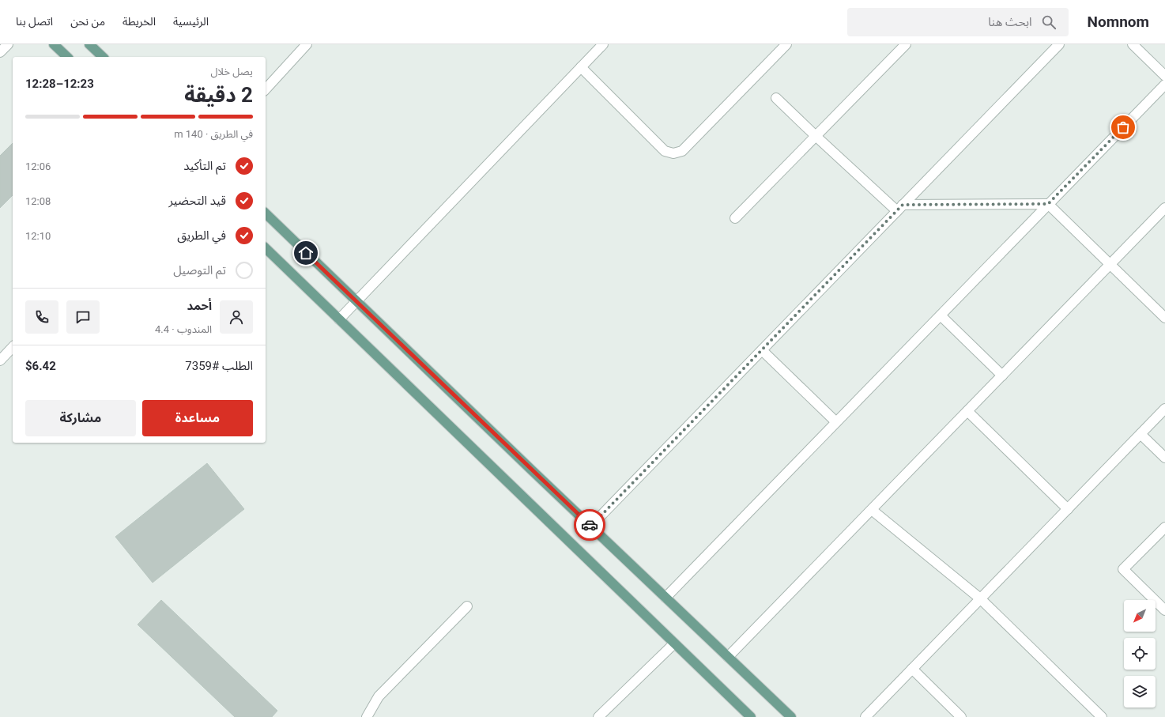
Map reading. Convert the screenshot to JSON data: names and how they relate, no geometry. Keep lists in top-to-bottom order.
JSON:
{
  "north": "bottom left",
  "page": {
    "header": "Nomnom",
    "search": "ابحث هنا",
    "nav": [
      "الرئيسية",
      "الخريطة",
      "من نحن",
      "اتصل بنا"
    ],
    "heading": ["2 دقيقة", "يصل خلال", "12:23–12:28"],
    "panel": [
      "أحمد",
      "المندوب · 4.4",
      "الطلب #7359",
      "$6.42"
    ],
    "bar": "في الطريق · 140 m",
    "list": [
      ["تم التأكيد", "12:06"],
      ["قيد التحضير", "12:08"],
      ["في الطريق", "12:10"],
      "تم التوصيل"
    ],
    "buttons": ["مساعدة", "مشاركة"]
  }
}
